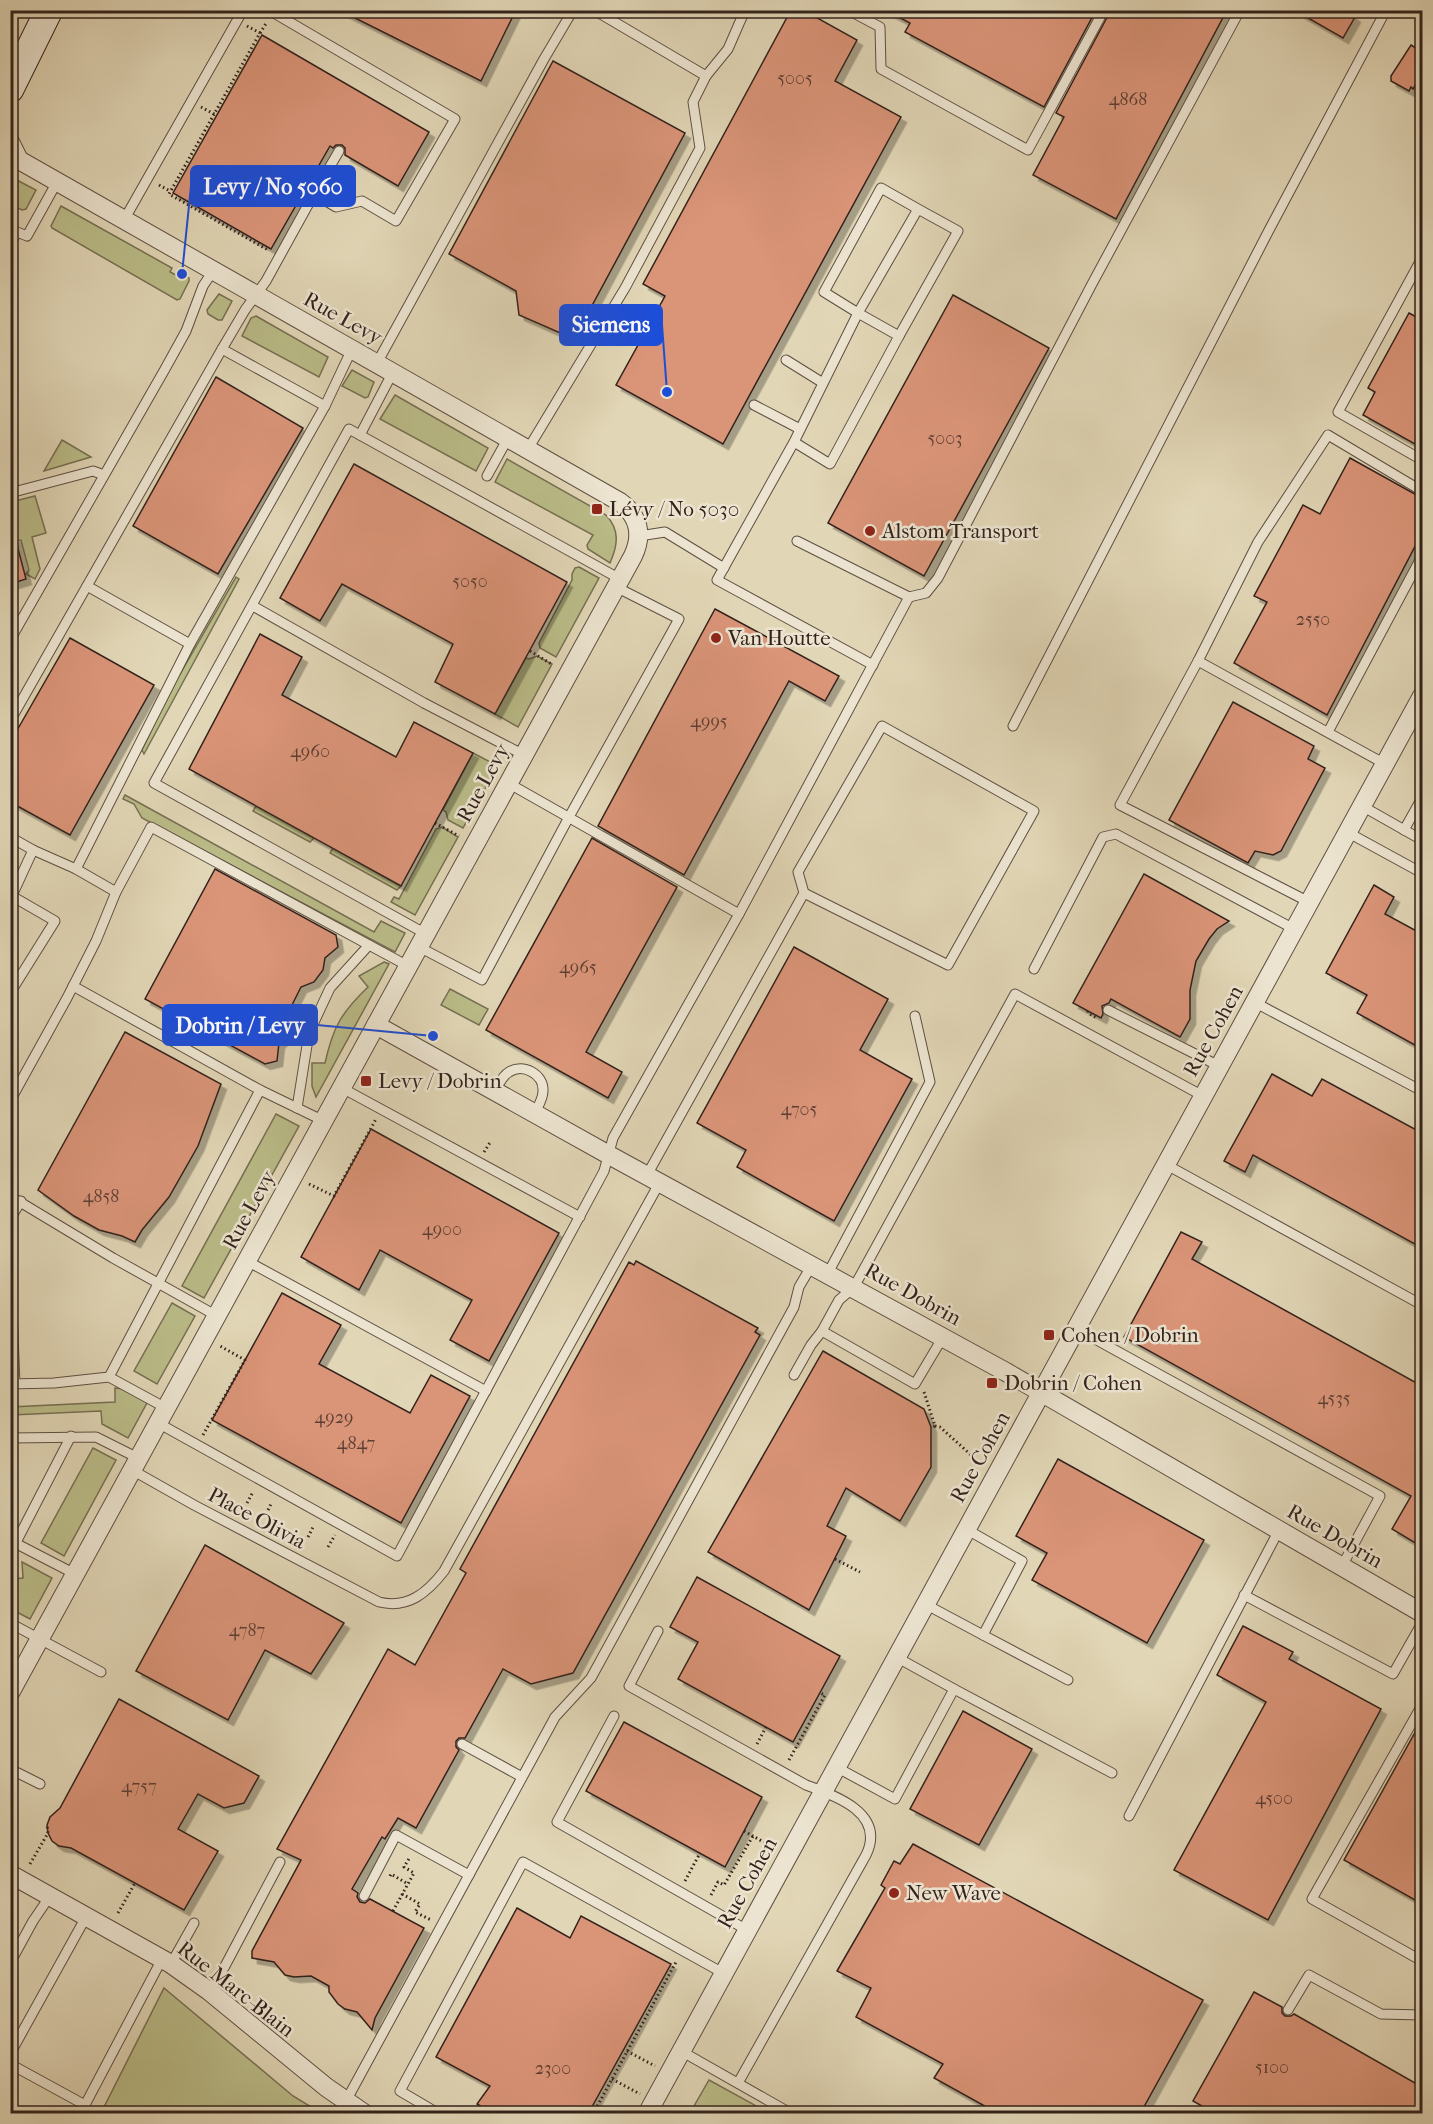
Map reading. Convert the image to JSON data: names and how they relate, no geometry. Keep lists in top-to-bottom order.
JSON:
{
  "streets": {
    "street": [
      "Rue Levy",
      "Rue Cohen",
      "Rue Dobrin",
      "Rue Marc-Blain"
    ],
    "lane": ["Place Olivia"]
  },
  "crossings": [
    ["Rue Levy", "Rue Dobrin"],
    ["Rue Levy", "Place Olivia"],
    ["Rue Cohen", "Rue Dobrin"],
    ["Rue Dobrin", "Place Olivia"]
  ],
  "places": {
    "other": [
      "Levy / No 5060",
      "Siemens",
      "Alstom Transport",
      "Van Houtte",
      "Dobrin / Levy",
      "New Wave"
    ],
    "transit": [
      "Lévy / No 5030",
      "Levy / Dobrin",
      "Cohen / Dobrin",
      "Dobrin / Cohen"
    ]
  },
  "house_numbers": [
    "5005",
    "4868",
    "5003",
    "5050",
    "2550",
    "4995",
    "4960",
    "4965",
    "4705",
    "4858",
    "4900",
    "4535",
    "4929",
    "4847",
    "4787",
    "4757",
    "4500",
    "5100",
    "2300"
  ]
}
